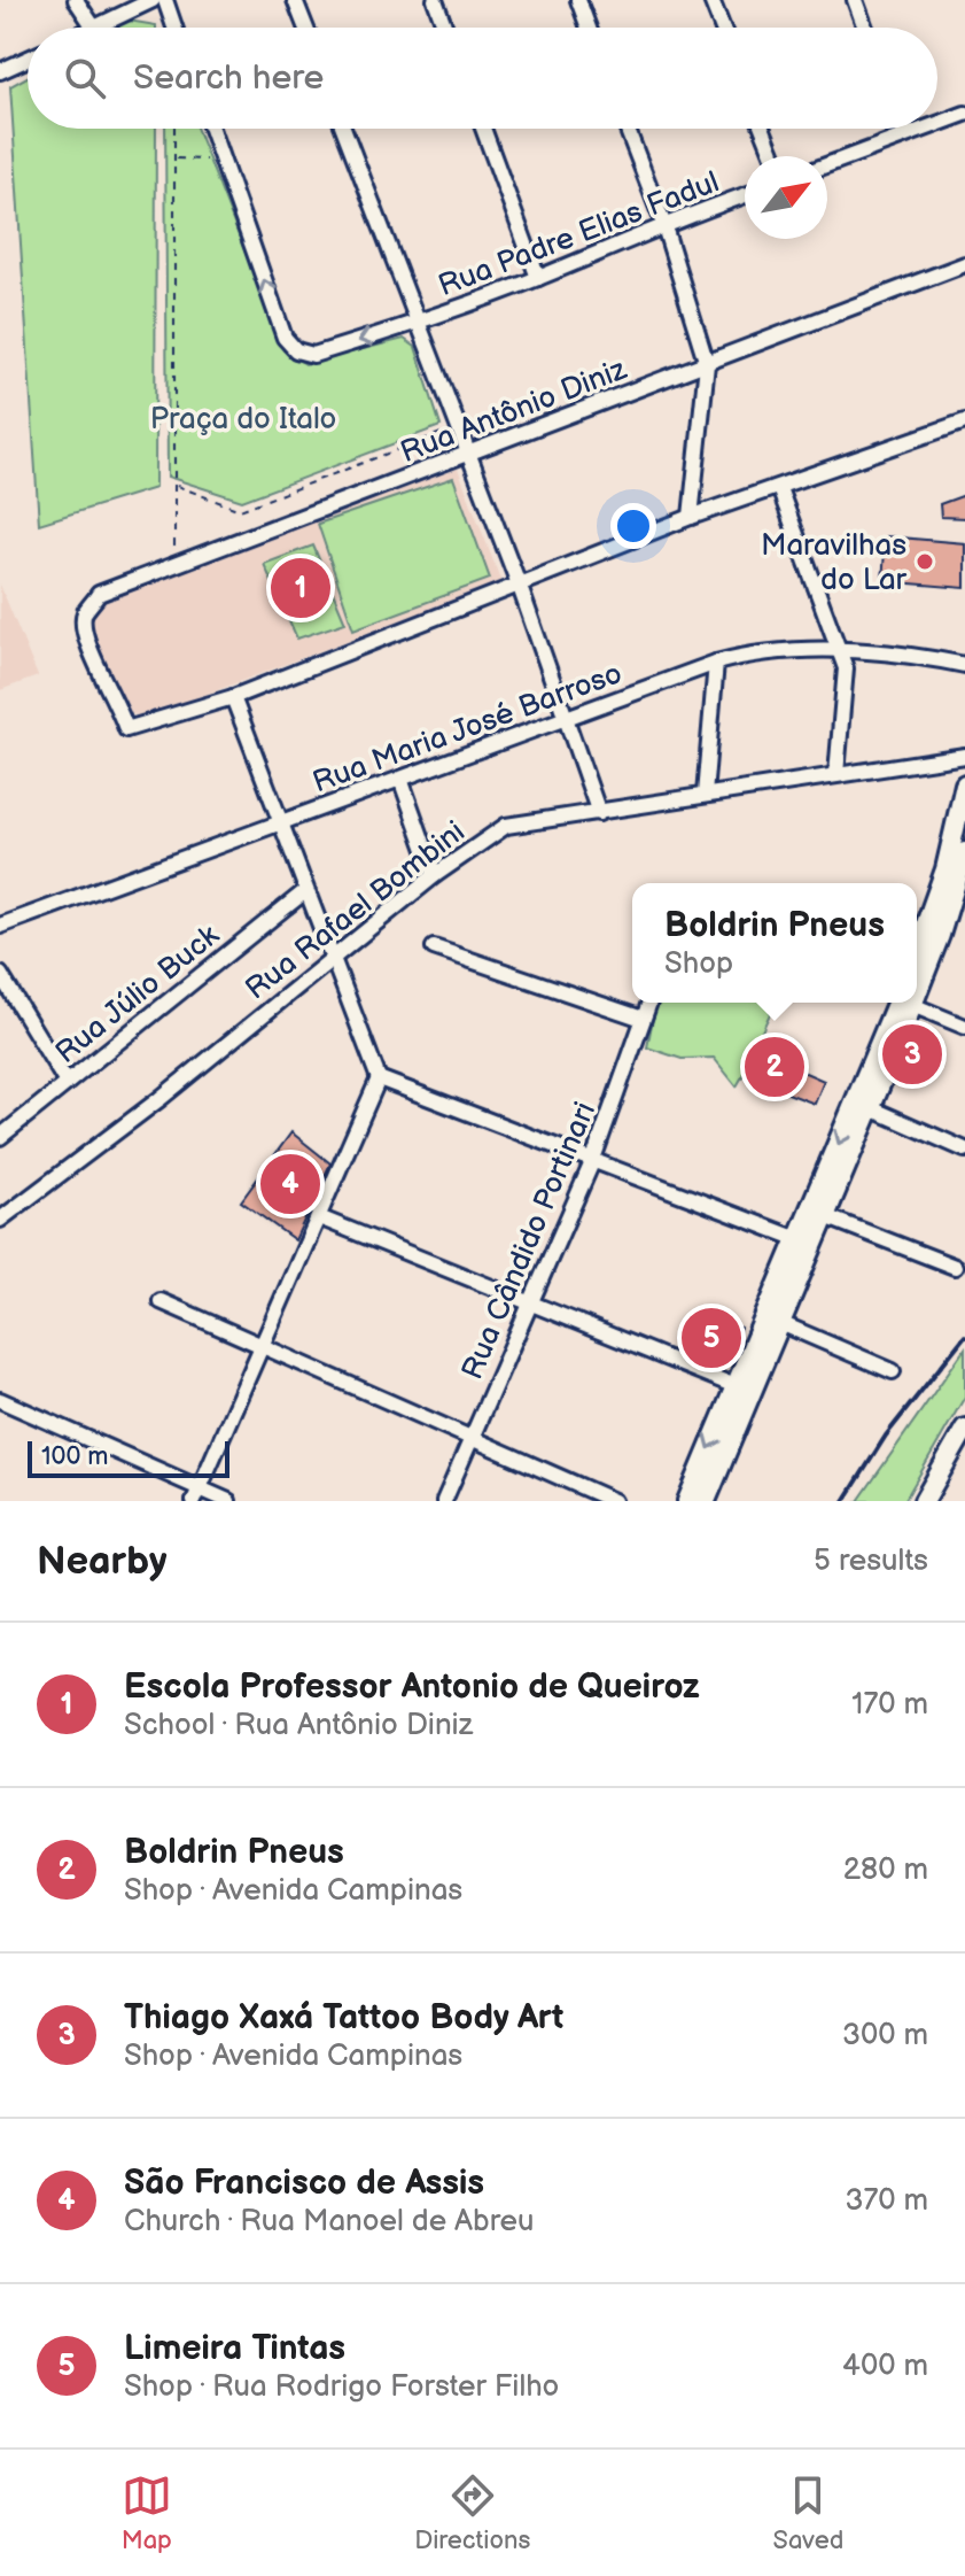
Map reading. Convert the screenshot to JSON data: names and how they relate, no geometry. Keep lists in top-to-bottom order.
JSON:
{
  "streets": {
    "street": [
      "Rua Padre Elias Fadul",
      "Rua Antônio Diniz",
      "Rua Maria José Barroso",
      "Rua Rafael Bombini",
      "Rua Júlio Buck",
      "Rua Cândido Portinari"
    ]
  },
  "parks": ["Praça do Italo"],
  "places": ["Maravilhas do Lar"],
  "scale_bar": "100 m",
  "north": "top right",
  "page": {
    "search": "Search here",
    "pins": [
      "1",
      "3",
      "2",
      "4",
      "5"
    ],
    "popup": ["Boldrin Pneus", "Shop"],
    "scale": "100 m",
    "heading": ["Nearby", "5 results"],
    "list": [
      {
        "mark": "1",
        "name": "Escola Professor Antonio de Queiroz",
        "note": "School · Rua Antônio Diniz",
        "value": "170 m"
      },
      {
        "mark": "2",
        "name": "Boldrin Pneus",
        "note": "Shop · Avenida Campinas",
        "value": "280 m"
      },
      {
        "mark": "3",
        "name": "Thiago Xaxá Tattoo Body Art",
        "note": "Shop · Avenida Campinas",
        "value": "300 m"
      },
      {
        "mark": "4",
        "name": "São Francisco de Assis",
        "note": "Church · Rua Manoel de Abreu",
        "value": "370 m"
      },
      {
        "mark": "5",
        "name": "Limeira Tintas",
        "note": "Shop · Rua Rodrigo Forster Filho",
        "value": "400 m"
      }
    ],
    "nav": ["Map", "Directions", "Saved"]
  }
}
